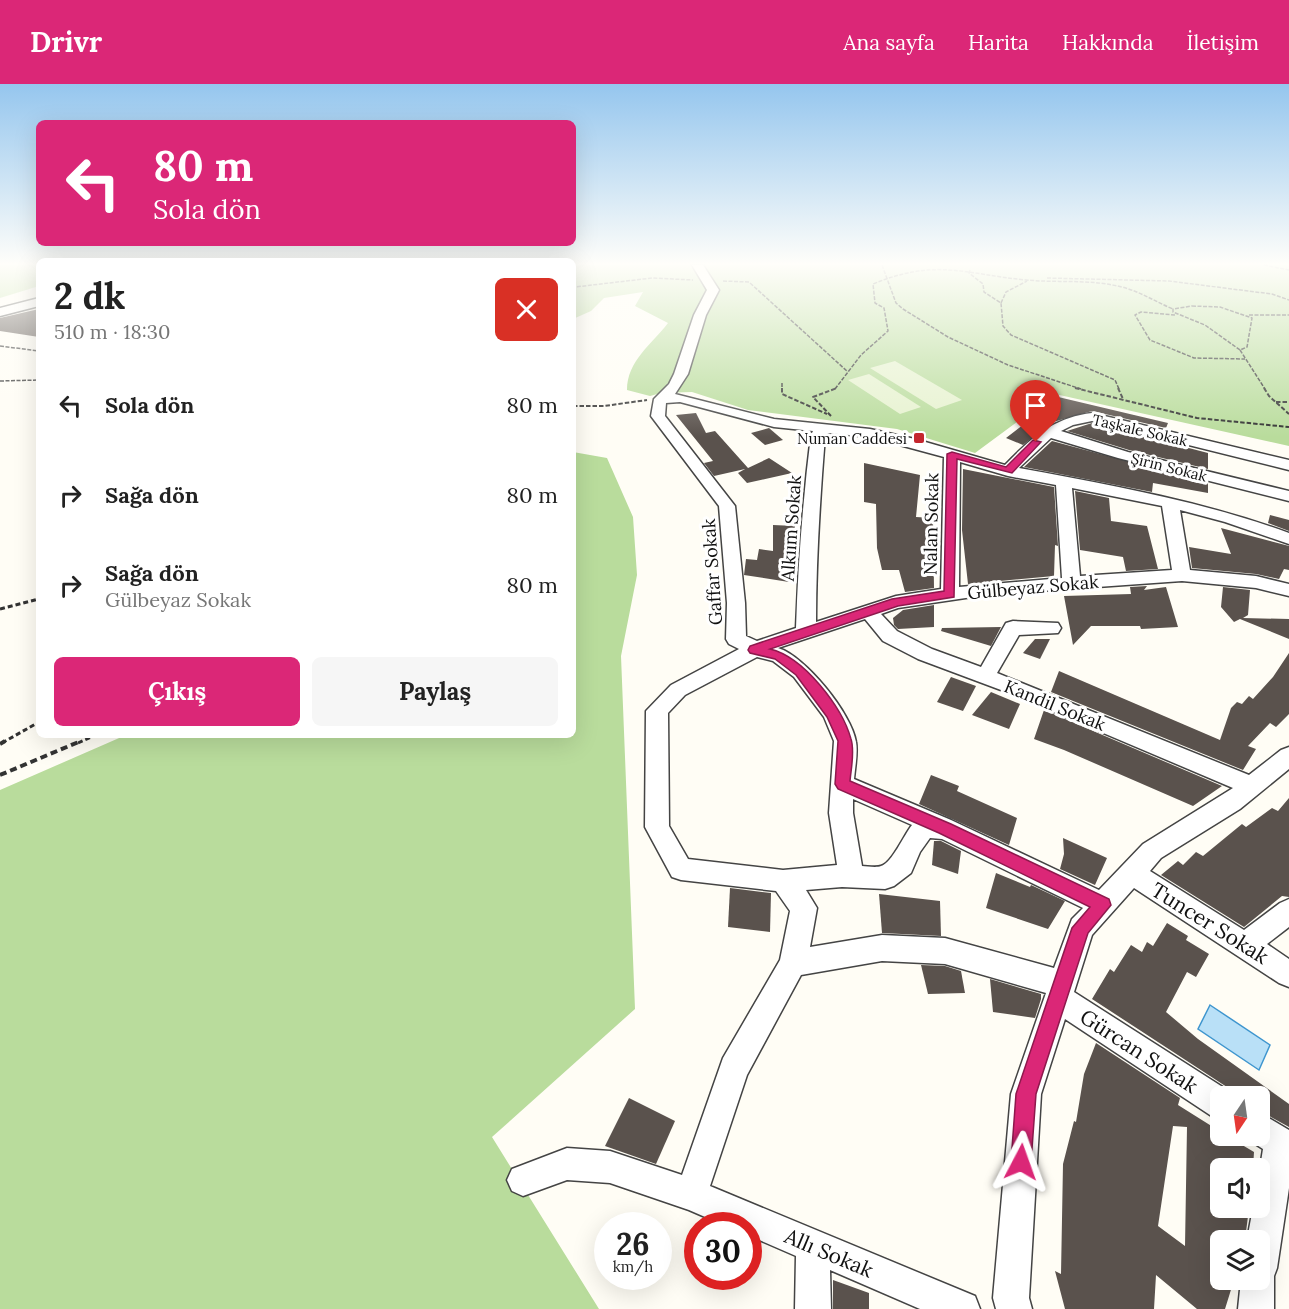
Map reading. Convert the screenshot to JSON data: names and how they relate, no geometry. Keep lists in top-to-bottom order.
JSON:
{
  "streets": {
    "street": [
      "Taşkale Sokak",
      "Şirin Sokak",
      "Nalan Sokak",
      "Alkıım Sokak",
      "Gaffar Sokak",
      "Gülbeyaz Sokak",
      "Kandil Sokak",
      "Tuncer Sokak",
      "Gürcan Sokak",
      "Allı Sokak"
    ]
  },
  "crossings": [
    ["Taşkale Sokak", "Şirin Sokak"],
    ["Nalan Sokak", "Gülbeyaz Sokak"],
    ["Alkıım Sokak", "Gülbeyaz Sokak"],
    ["Gaffar Sokak", "Gülbeyaz Sokak"],
    ["Gülbeyaz Sokak", "Kandil Sokak"]
  ],
  "places": {
    "transit": ["Numan Caddesi"]
  },
  "north": "bottom",
  "page": {
    "header": "Drivr",
    "nav": [
      "Ana sayfa",
      "Harita",
      "Hakkında",
      "İletişim"
    ],
    "turn": ["80 m", "Sola dön"],
    "heading": ["2 dk", "510 m · 18:30"],
    "list": [
      {
        "name": "Sola dön",
        "value": "80 m"
      },
      {
        "name": "Sağa dön",
        "value": "80 m"
      },
      {
        "name": "Sağa dön",
        "note": "Gülbeyaz Sokak",
        "value": "80 m"
      }
    ],
    "buttons": ["Çıkış", "Paylaş"],
    "speed": "26 km/h",
    "limit": "30"
  }
}
